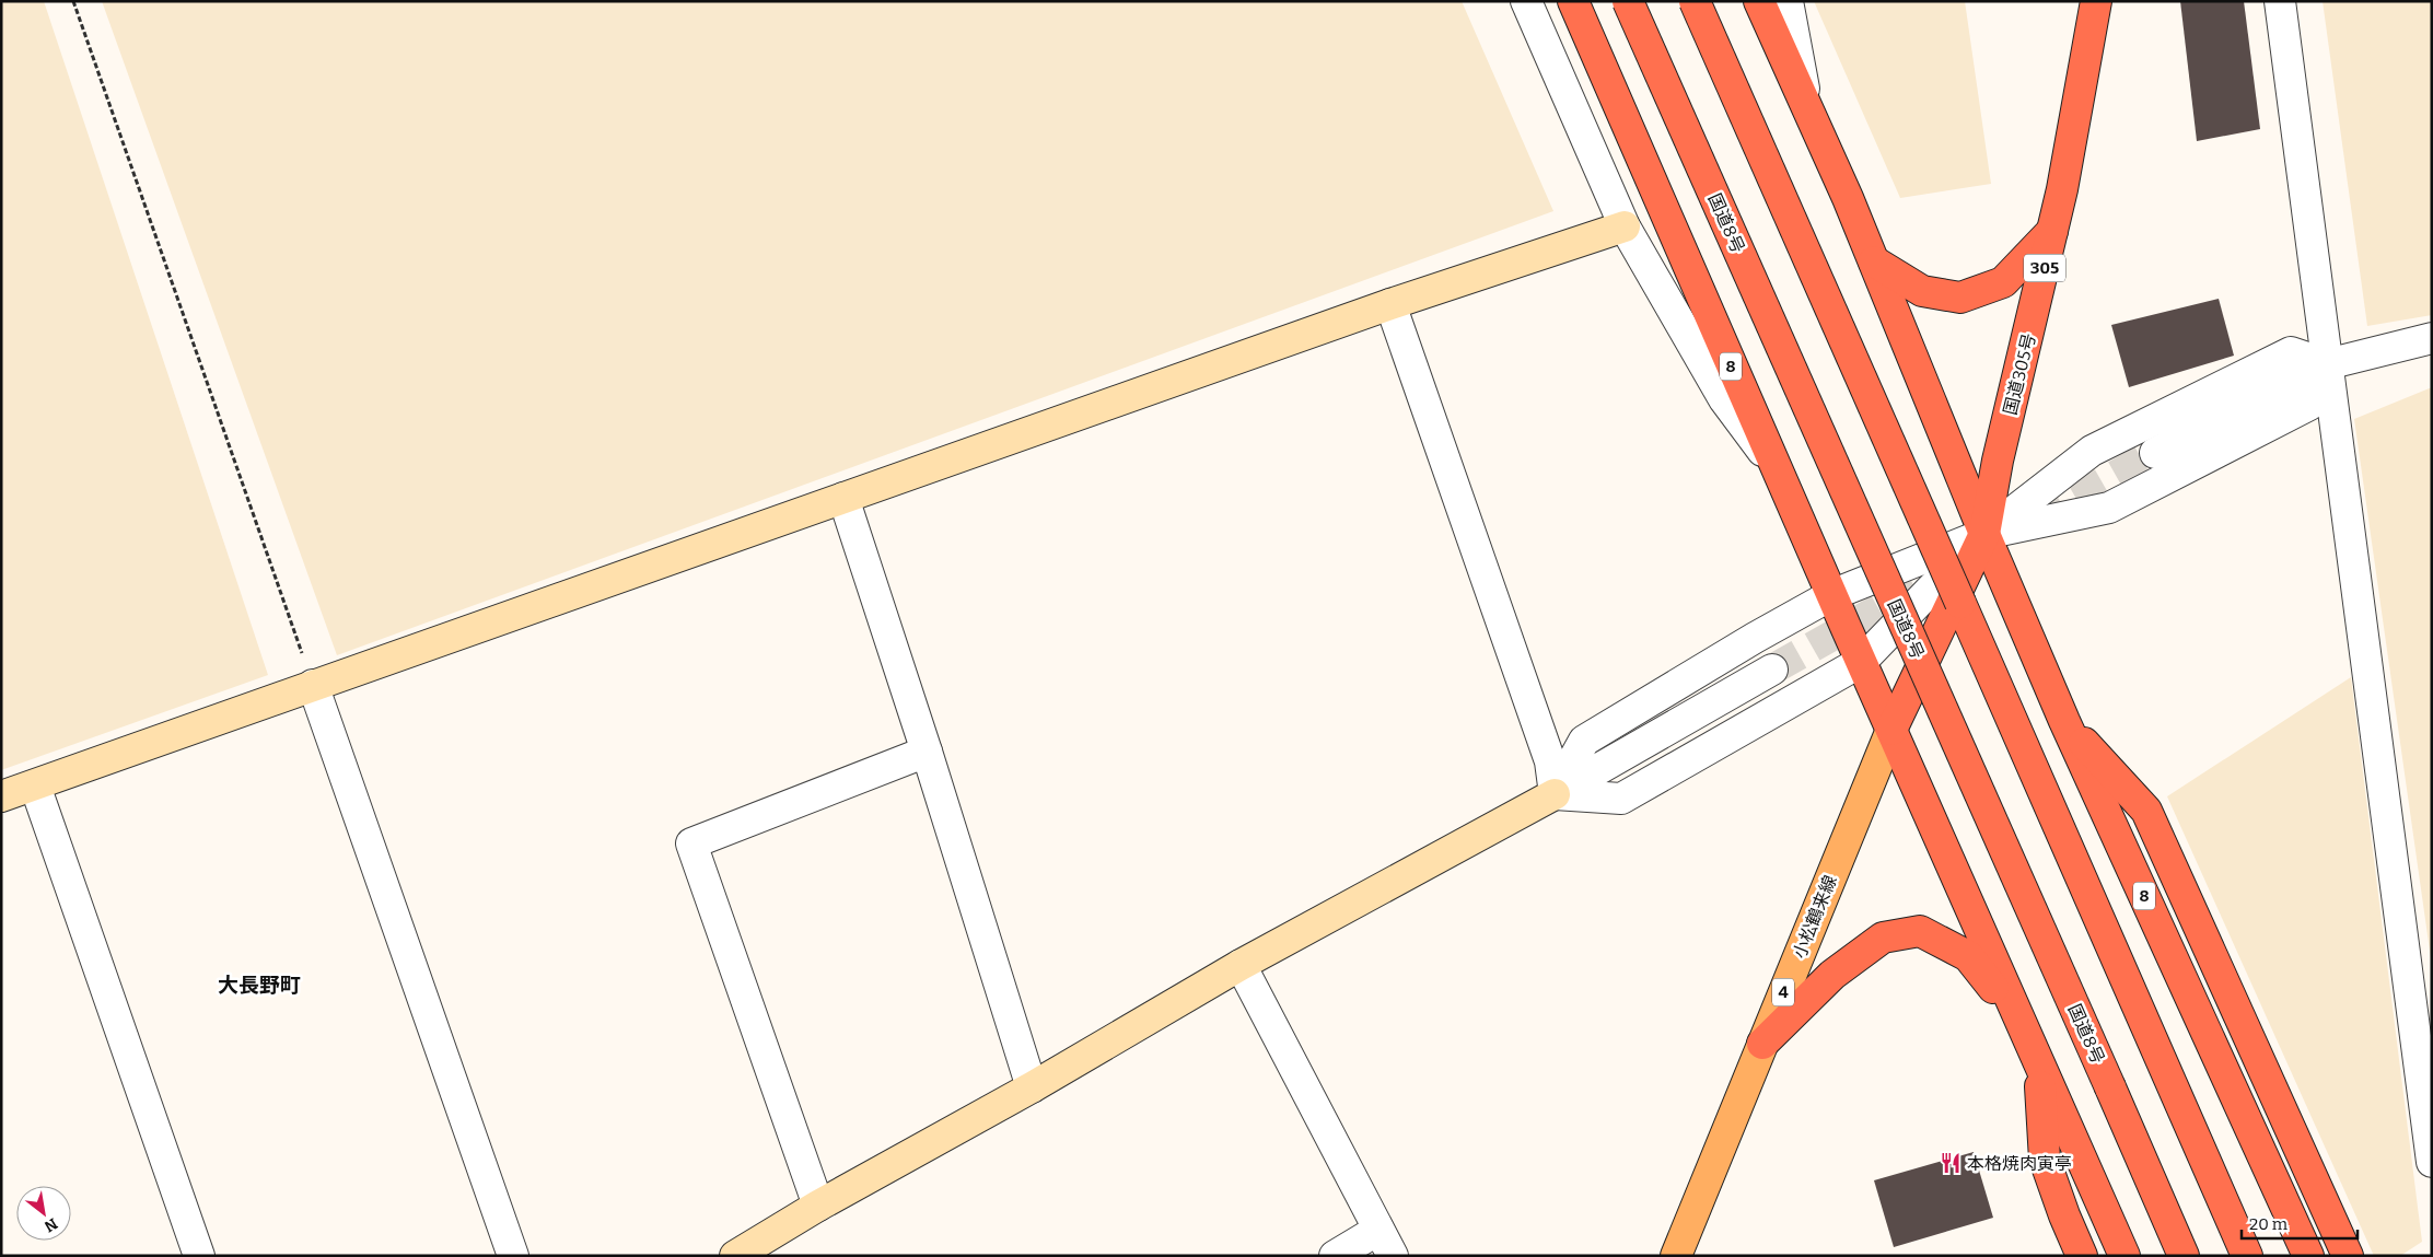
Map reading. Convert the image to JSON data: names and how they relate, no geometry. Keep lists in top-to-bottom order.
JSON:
{
  "streets": {
    "highway": [
      "国道8号",
      "305",
      "8",
      "国道305号"
    ],
    "main road": ["小松鶴来線", "4"]
  },
  "crossings": [
    ["8", "国道305号"],
    ["8", "小松鶴来線"],
    ["国道305号", "小松鶴来線"]
  ],
  "districts": ["大長野町"],
  "places": {
    "restaurant": ["本格焼肉寅亭"]
  },
  "scale_bar": "20 m",
  "north": "bottom right"
}
